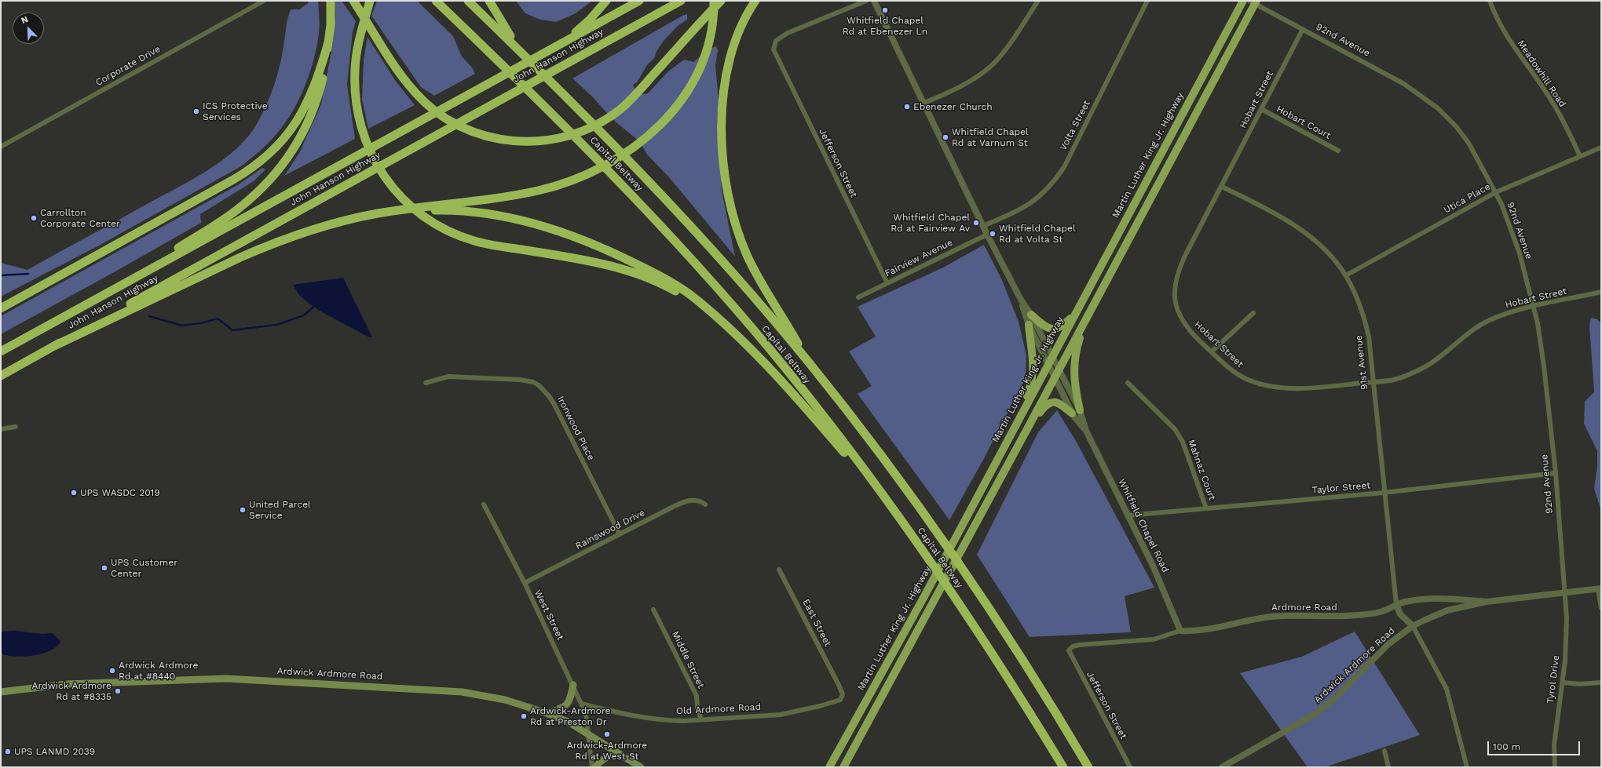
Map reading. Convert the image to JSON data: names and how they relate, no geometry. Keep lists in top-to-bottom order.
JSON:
{
  "streets": {
    "highway": ["John Hanson Highway", "Capital Beltway"],
    "main road": ["Martin Luther King Jr. Highway", "Ardwick Ardmore Road"],
    "street": [
      "92nd Avenue",
      "Corporate Drive",
      "Meadowhill Road",
      "Hobart Street",
      "Hobart Court",
      "Volta Street",
      "Jefferson Street",
      "Utica Place",
      "Fairview Avenue",
      "91st Avenue",
      "Ironwood Place",
      "Mahnaz Court",
      "Taylor Street",
      "Whitfield Chapel Road",
      "Rainswood Drive",
      "Ardmore Road",
      "West Street",
      "East Street",
      "Middle Street",
      "Tyrol Drive",
      "Old Ardmore Road"
    ]
  },
  "crossings": [
    ["92nd Avenue", "Hobart Street"],
    ["92nd Avenue", "Utica Place"],
    ["92nd Avenue", "Taylor Street"],
    ["92nd Avenue", "Ardwick Ardmore Road"],
    ["92nd Avenue", "Tyrol Drive"],
    ["Meadowhill Road", "Utica Place"],
    ["Hobart Street", "Hobart Court"],
    ["Hobart Street", "91st Avenue"],
    ["Volta Street", "Whitfield Chapel Road"],
    ["Martin Luther King Jr. Highway", "Whitfield Chapel Road"],
    ["Jefferson Street", "Fairview Avenue"],
    ["Jefferson Street", "Ardmore Road"],
    ["Utica Place", "91st Avenue"],
    ["Fairview Avenue", "Whitfield Chapel Road"],
    ["91st Avenue", "Taylor Street"],
    ["91st Avenue", "Ardmore Road"],
    ["Ironwood Place", "Rainswood Drive"],
    ["Mahnaz Court", "Taylor Street"],
    ["Taylor Street", "Whitfield Chapel Road"],
    ["Whitfield Chapel Road", "Ardmore Road"],
    ["Rainswood Drive", "West Street"],
    ["Ardmore Road", "Ardwick Ardmore Road"],
    ["West Street", "Ardwick Ardmore Road"],
    ["West Street", "Old Ardmore Road"],
    ["East Street", "Old Ardmore Road"],
    ["Middle Street", "Old Ardmore Road"],
    ["Ardwick Ardmore Road", "Tyrol Drive"]
  ],
  "places": [
    "Whitfield Chapel Rd at Ebenezer Ln",
    "Ebenezer Church",
    "ICS Protective Services",
    "Whitfield Chapel Rd at Varnum St",
    "Carrollton Corporate Center",
    "Whitfield Chapel Rd at Fairview Av",
    "Whitfield Chapel Rd at Volta St",
    "UPS WASDC 2019",
    "United Parcel Service",
    "UPS Customer Center",
    "Ardwick Ardmore Rd at #8440",
    "Ardwick Ardmore Rd at #8335",
    "Ardwick-Ardmore Rd at Preston Dr",
    "Ardwick-Ardmore Rd at West St",
    "UPS LANMD 2039"
  ],
  "scale_bar": "100 m",
  "north": "top left"
}
